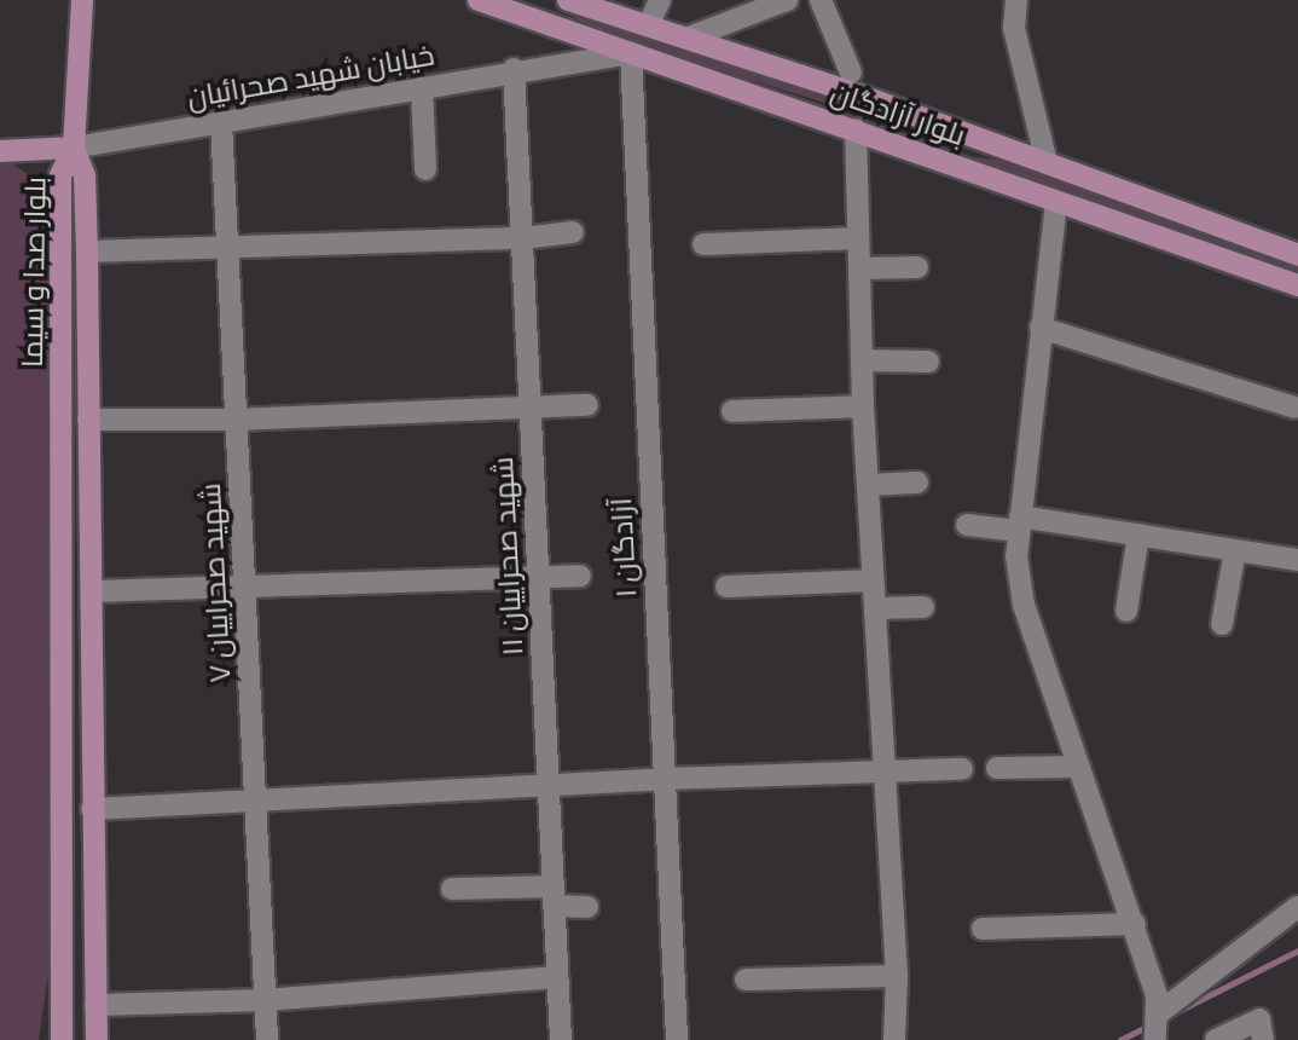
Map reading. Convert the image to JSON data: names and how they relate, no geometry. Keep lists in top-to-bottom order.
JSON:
{
  "streets": {
    "main road": ["خیابان شهید صحرائیان", "بلوار آزادگان", "بلوار صدا و سیما"],
    "street": ["آزادگان ۱", "شهید صحراییان ۱۱", "شهید صحراییان ۷"]
  },
  "crossings": [
    ["خیابان شهید صحرائیان", "بلوار آزادگان"],
    ["خیابان شهید صحرائیان", "بلوار صدا و سیما"],
    ["خیابان شهید صحرائیان", "آزادگان ۱"],
    ["خیابان شهید صحرائیان", "شهید صحراییان ۱۱"],
    ["خیابان شهید صحرائیان", "شهید صحراییان ۷"],
    ["بلوار آزادگان", "آزادگان ۱"]
  ]
}
